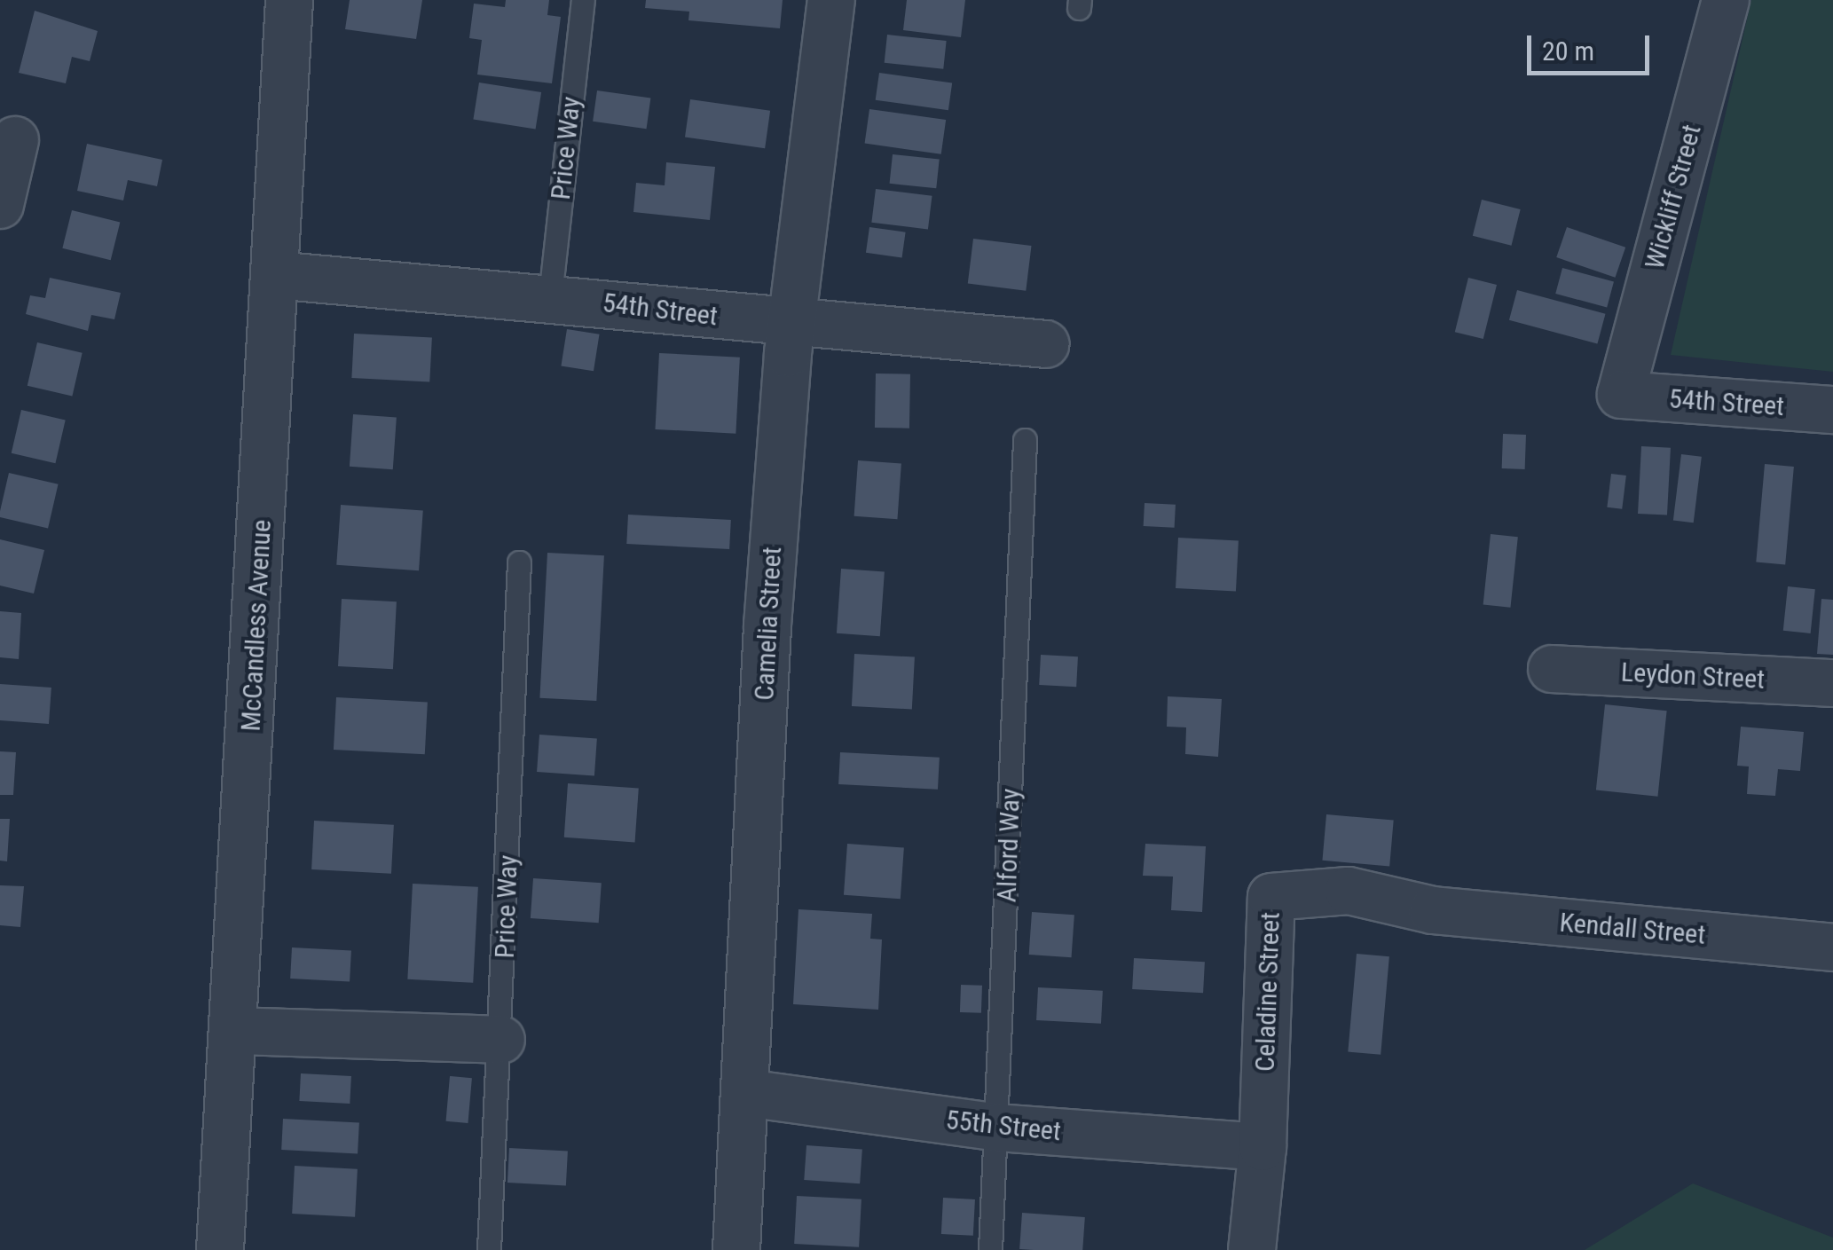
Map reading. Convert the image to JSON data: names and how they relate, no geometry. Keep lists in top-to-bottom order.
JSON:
{
  "streets": {
    "street": [
      "Wickliff Street",
      "54th Street",
      "Camelia Street",
      "McCandless Avenue",
      "Leydon Street",
      "Kendall Street",
      "Celadine Street",
      "55th Street"
    ],
    "lane": ["Price Way", "Alford Way"]
  },
  "crossings": [
    ["Price Way", "54th Street"],
    ["Wickliff Street", "54th Street"],
    ["54th Street", "Camelia Street"],
    ["54th Street", "McCandless Avenue"],
    ["Camelia Street", "55th Street"],
    ["Alford Way", "55th Street"],
    ["Kendall Street", "Celadine Street"],
    ["Celadine Street", "55th Street"]
  ],
  "scale_bar": "20 m"
}
